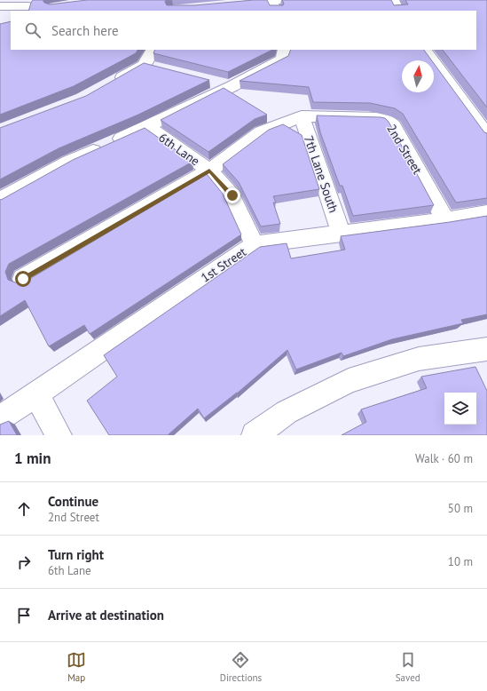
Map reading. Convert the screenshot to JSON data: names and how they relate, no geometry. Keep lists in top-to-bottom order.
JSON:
{
  "streets": {
    "street": [
      "6th Lane",
      "2nd Street",
      "7th Lane South",
      "1st Street"
    ]
  },
  "crossings": [
    ["6th Lane", "2nd Street"],
    ["6th Lane", "1st Street"],
    ["2nd Street", "7th Lane South"],
    ["2nd Street", "1st Street"],
    ["7th Lane South", "1st Street"]
  ],
  "north": "top",
  "page": {
    "search": "Search here",
    "heading": ["1 min", "Walk · 60 m"],
    "list": [
      ["Continue", "2nd Street", "50 m"],
      ["Turn right", "6th Lane", "10 m"],
      "Arrive at destination"
    ],
    "nav": ["Map", "Directions", "Saved"]
  }
}
